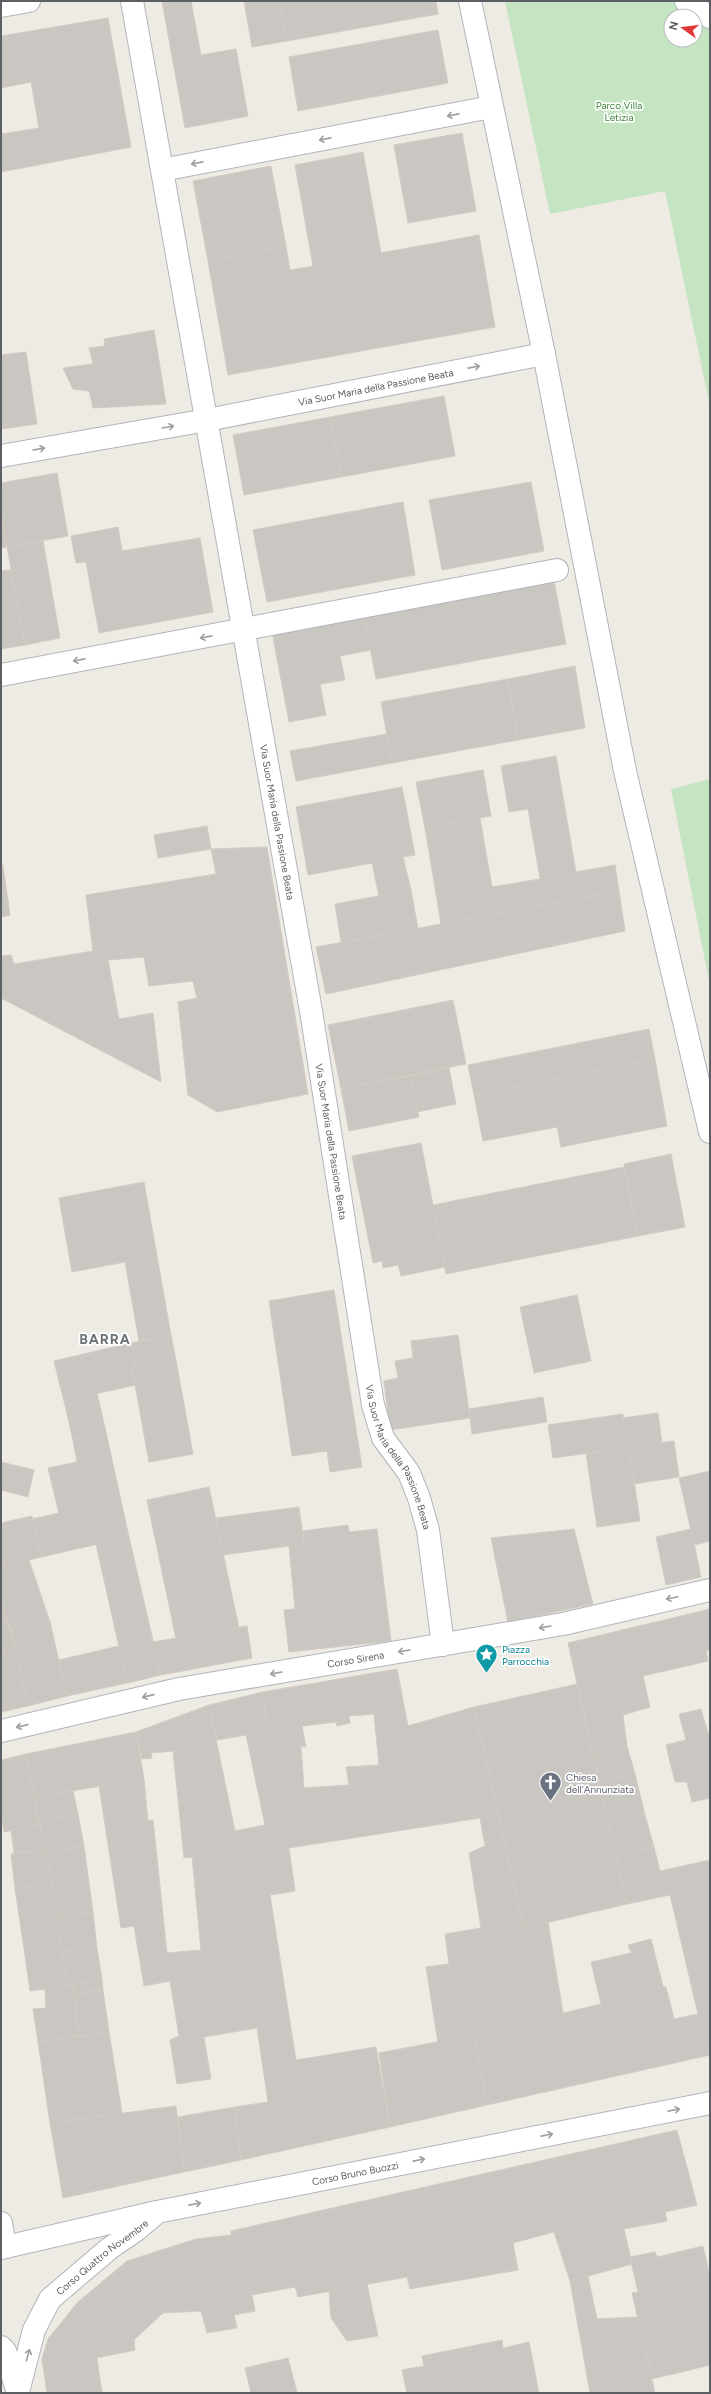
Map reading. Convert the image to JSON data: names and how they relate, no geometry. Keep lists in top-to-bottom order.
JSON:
{
  "streets": {
    "street": [
      "Via Suor Maria della Passione Beata",
      "Corso Sirena",
      "Corso Bruno Buozzi",
      "Corso Quattro Novembre"
    ]
  },
  "crossings": [
    ["Via Suor Maria della Passione Beata", "Corso Sirena"],
    ["Corso Bruno Buozzi", "Corso Quattro Novembre"]
  ],
  "one_way": ["Corso Sirena", "Corso Bruno Buozzi", "Corso Quattro Novembre"],
  "districts": ["BARRA"],
  "parks": ["Parco Villa Letizia"],
  "places": {
    "place": ["Piazza Parrocchia"],
    "church": ["Chiesa dell'Annunziata"]
  },
  "north": "left"
}
